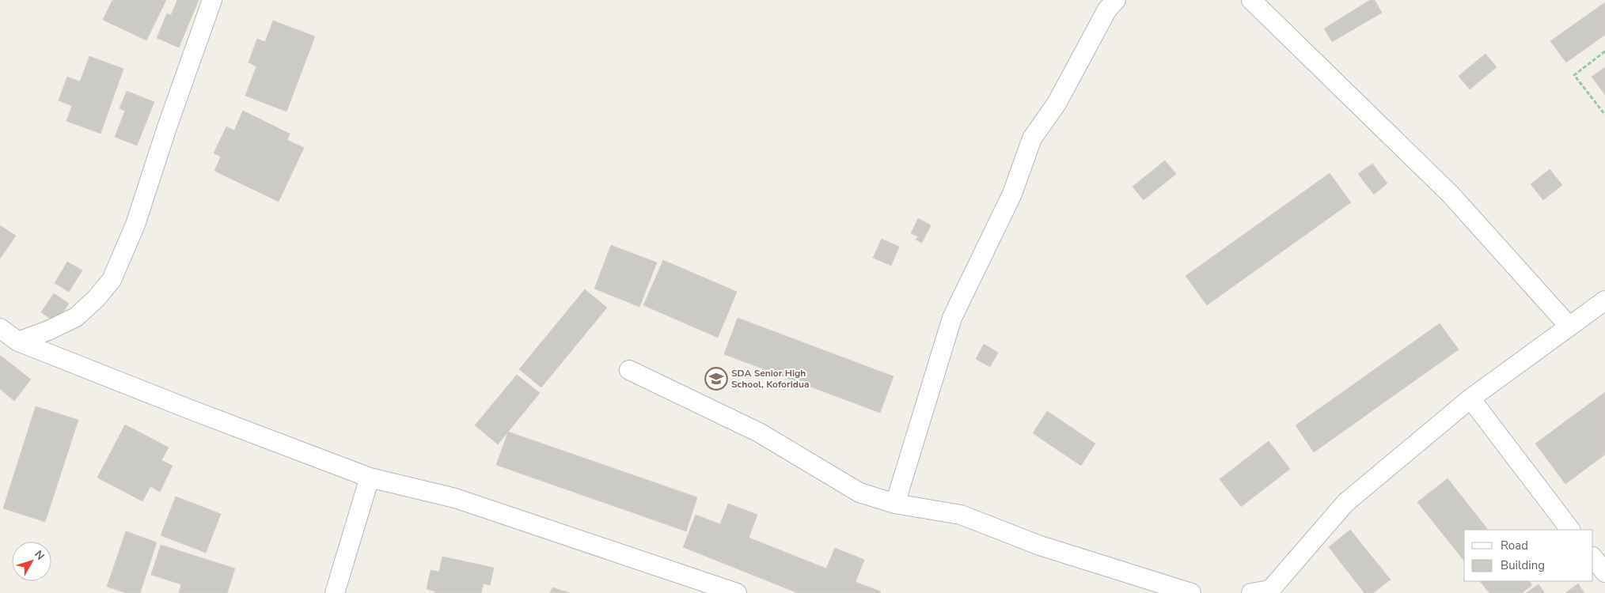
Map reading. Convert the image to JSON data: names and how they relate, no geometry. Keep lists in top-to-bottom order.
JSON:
{
  "places": {
    "school or university": ["SDA Senior High School, Koforidua"]
  },
  "legend": ["Road", "Building"],
  "north": "top right"
}
